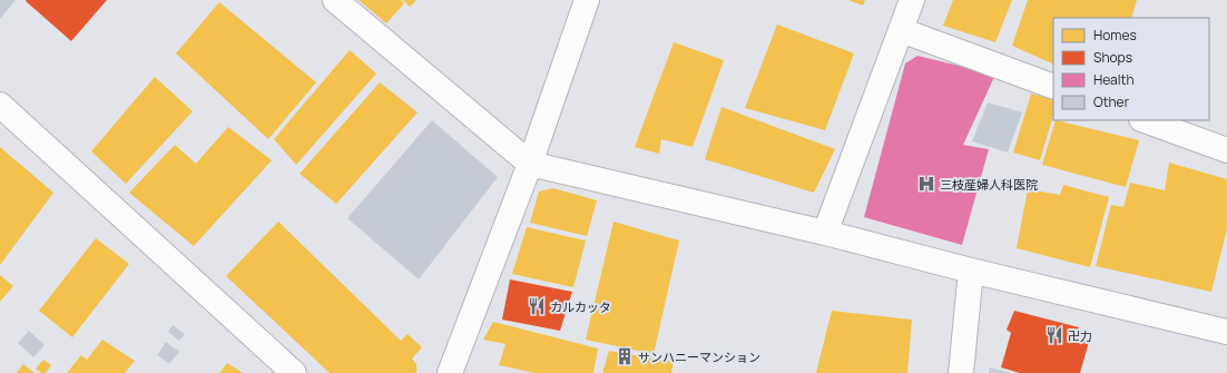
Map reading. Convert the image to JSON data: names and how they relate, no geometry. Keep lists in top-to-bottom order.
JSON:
{
  "places": {
    "hospital": ["三枝産婦人科医院"],
    "restaurant": ["カルカッタ", "卍力"],
    "building": ["サンハニーマンション"]
  },
  "legend": [
    "Homes",
    "Shops",
    "Health",
    "Other"
  ]
}
